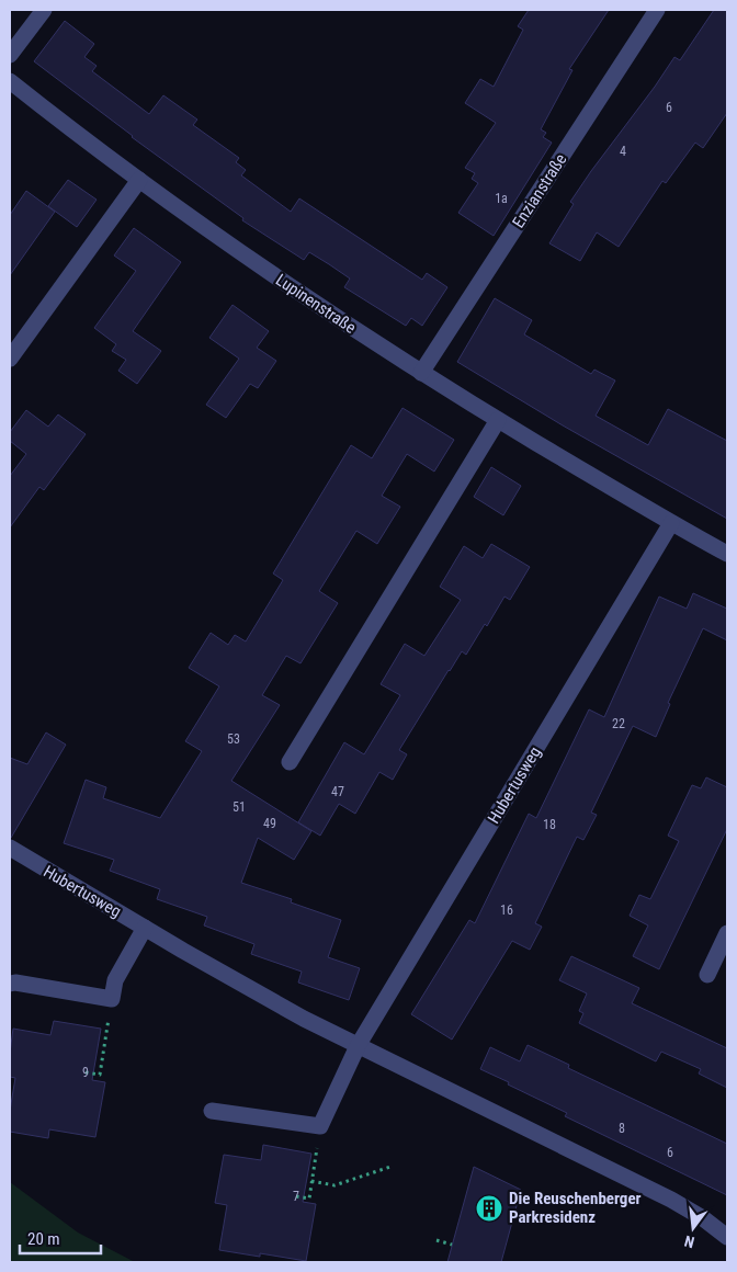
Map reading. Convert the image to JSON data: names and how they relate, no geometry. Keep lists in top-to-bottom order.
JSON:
{
  "streets": {
    "street": ["Enzianstraße", "Lupinenstraße", "Hubertusweg"]
  },
  "crossings": [
    ["Enzianstraße", "Lupinenstraße"],
    ["Lupinenstraße", "Hubertusweg"]
  ],
  "places": {
    "building": ["Die Reuschenberger Parkresidenz"]
  },
  "house_numbers": [
    "6",
    "4",
    "1a",
    "22",
    "53",
    "47",
    "51",
    "49",
    "18",
    "16",
    "9",
    "8",
    "6",
    "7"
  ],
  "scale_bar": "20 m",
  "north": "bottom"
}
